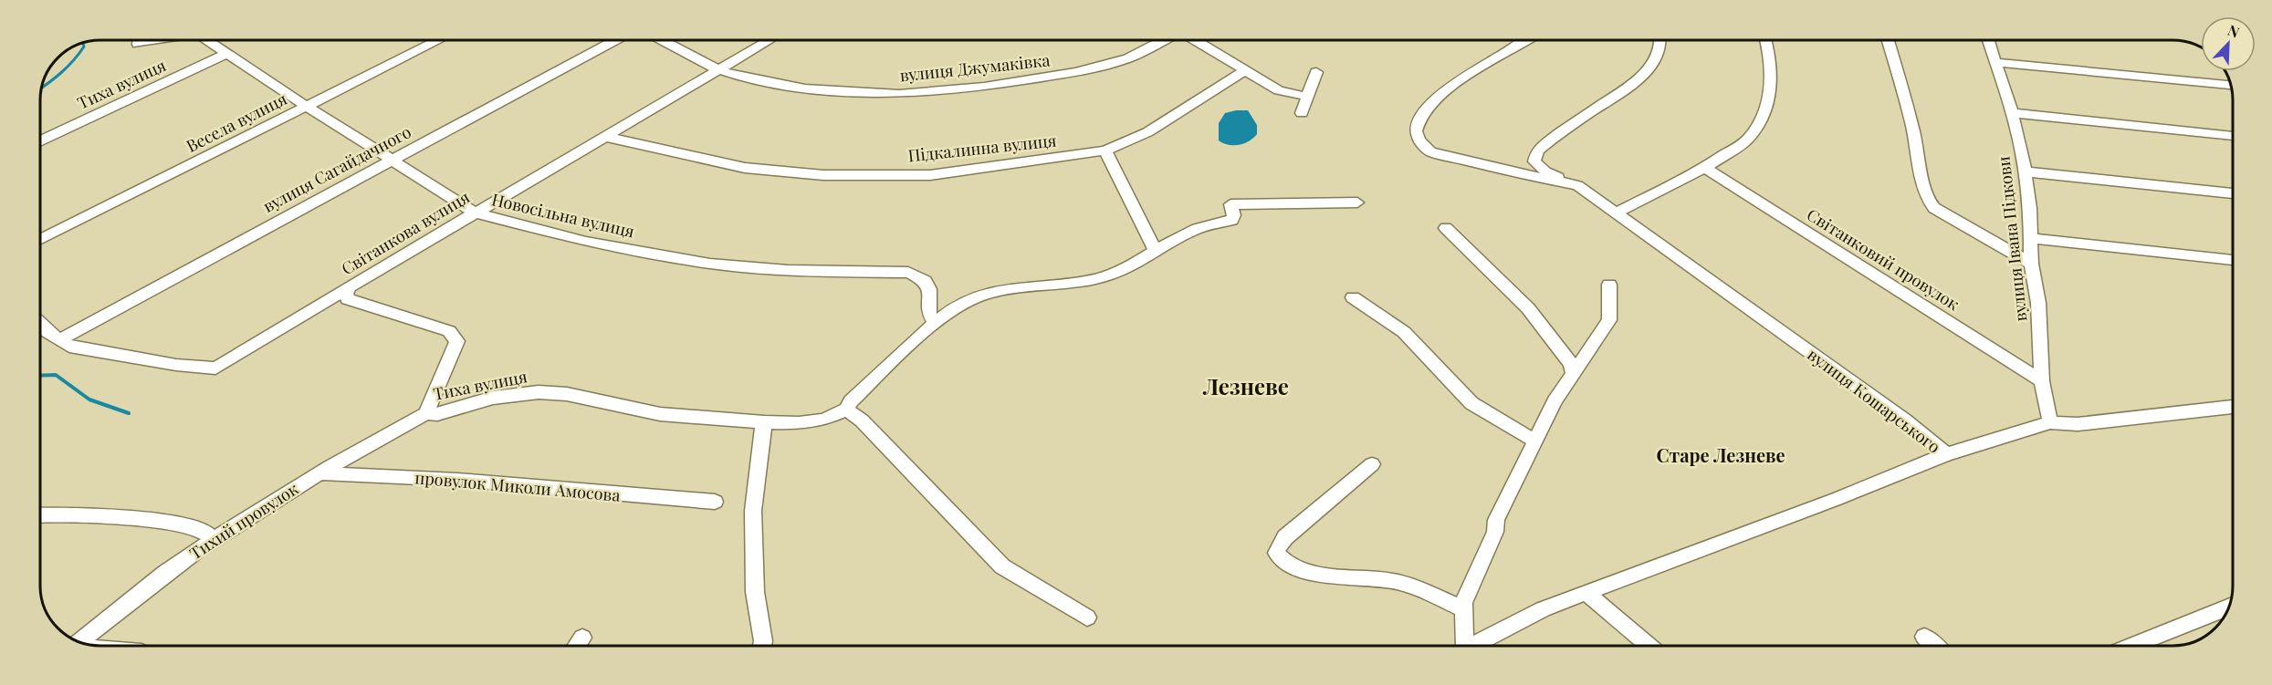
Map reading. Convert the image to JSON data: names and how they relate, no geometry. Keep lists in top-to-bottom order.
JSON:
{
  "streets": {
    "street": [
      "вулиця Джумаківка",
      "Тиха вулиця",
      "Весела вулиця",
      "Підкалинна вулиця",
      "вулиця Сагайдачного",
      "Новосільна вулиця",
      "Світанкова вулиця",
      "вулиця Івана Підкови",
      "Світанковий провулок",
      "вулиця Кошарського",
      "провулок Миколи Амосова",
      "Тихий провулок"
    ]
  },
  "crossings": [
    ["вулиця Джумаківка", "Світанкова вулиця"],
    ["Тиха вулиця", "Новосільна вулиця"],
    ["Тиха вулиця", "Світанкова вулиця"],
    ["Тиха вулиця", "Тихий провулок"],
    ["Весела вулиця", "Новосільна вулиця"],
    ["Підкалинна вулиця", "Світанкова вулиця"],
    ["вулиця Сагайдачного", "Новосільна вулиця"],
    ["вулиця Сагайдачного", "Світанкова вулиця"],
    ["Новосільна вулиця", "Світанкова вулиця"],
    ["вулиця Івана Підкови", "Світанковий провулок"],
    ["провулок Миколи Амосова", "Тихий провулок"]
  ],
  "districts": ["Лезневе", "Старе Лезневе"],
  "north": "top right"
}
